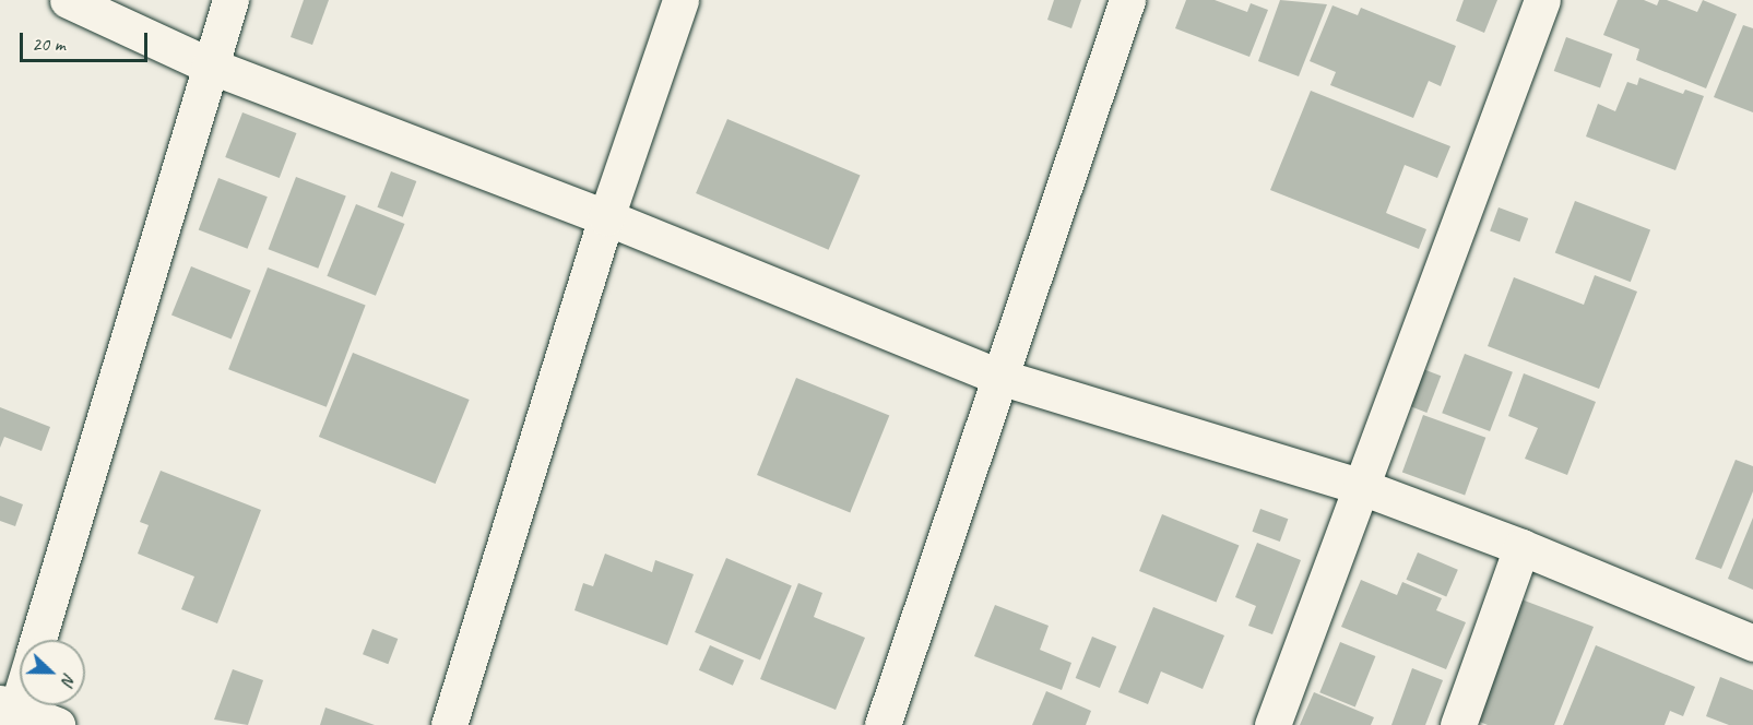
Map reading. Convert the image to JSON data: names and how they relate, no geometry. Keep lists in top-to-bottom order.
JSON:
{
  "scale_bar": "20 m",
  "north": "right"
}
